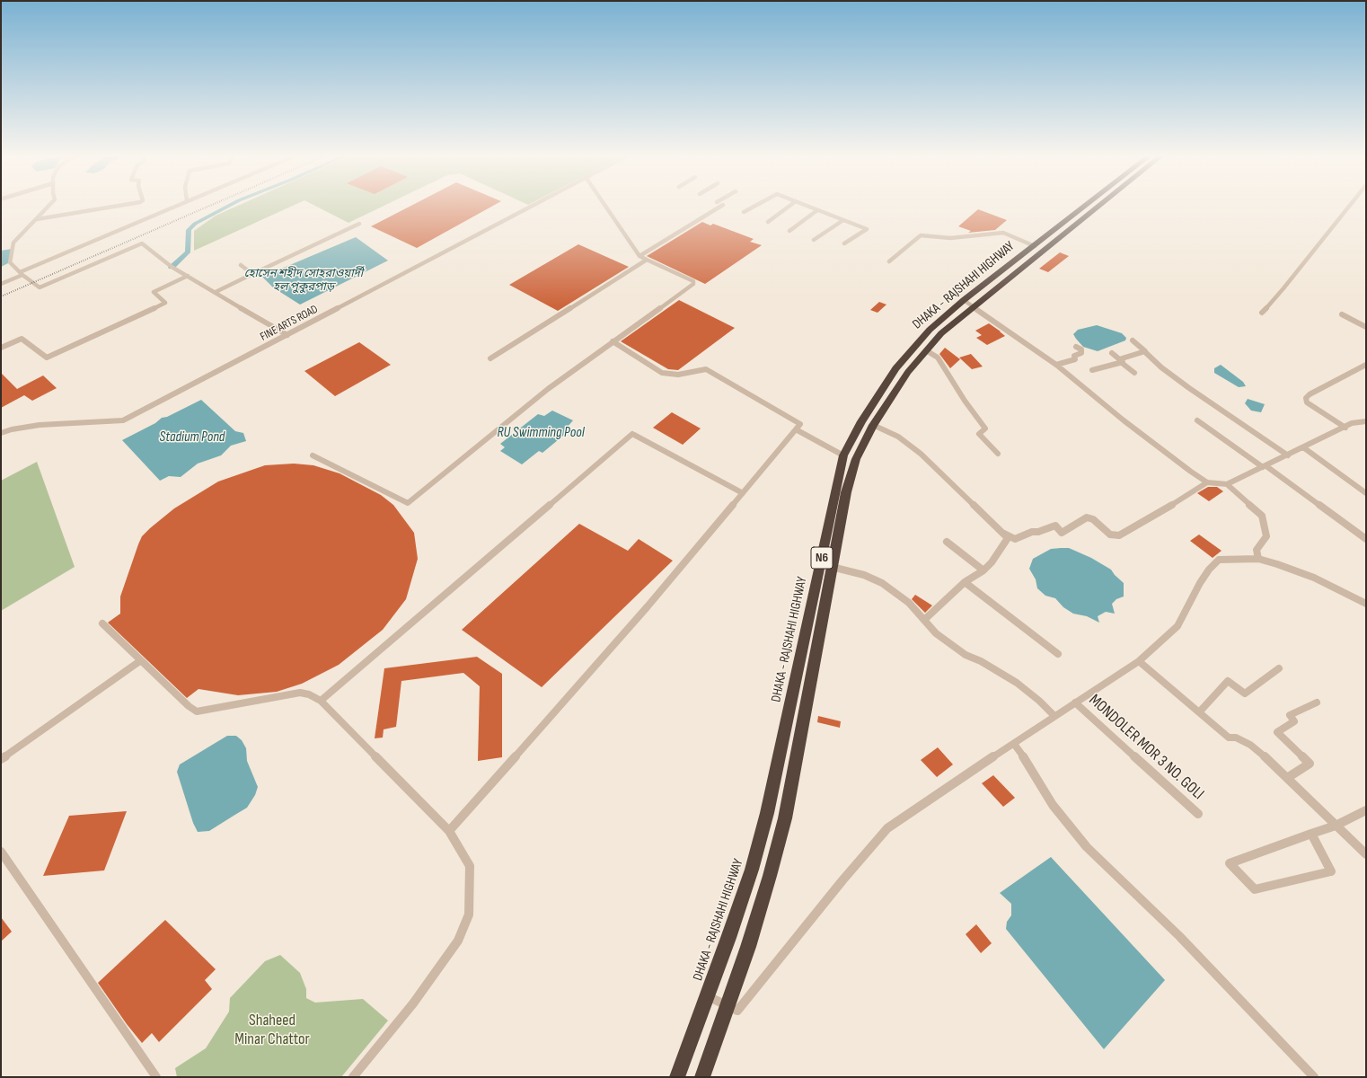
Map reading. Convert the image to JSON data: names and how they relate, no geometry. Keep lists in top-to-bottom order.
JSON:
{
  "streets": {
    "highway": ["DHAKA - RAJSHAHI HIGHWAY", "N6"],
    "street": ["FINE ARTS ROAD", "MONDOLER MOR 3 NO. GOLI"]
  },
  "water": ["হোসেন শহীদ সোহরাওয়ার্দী হল পুকুরপাড়", "RU Swimming Pool", "Stadium Pond"],
  "parks": ["Shaheed Minar Chattor"]
}
